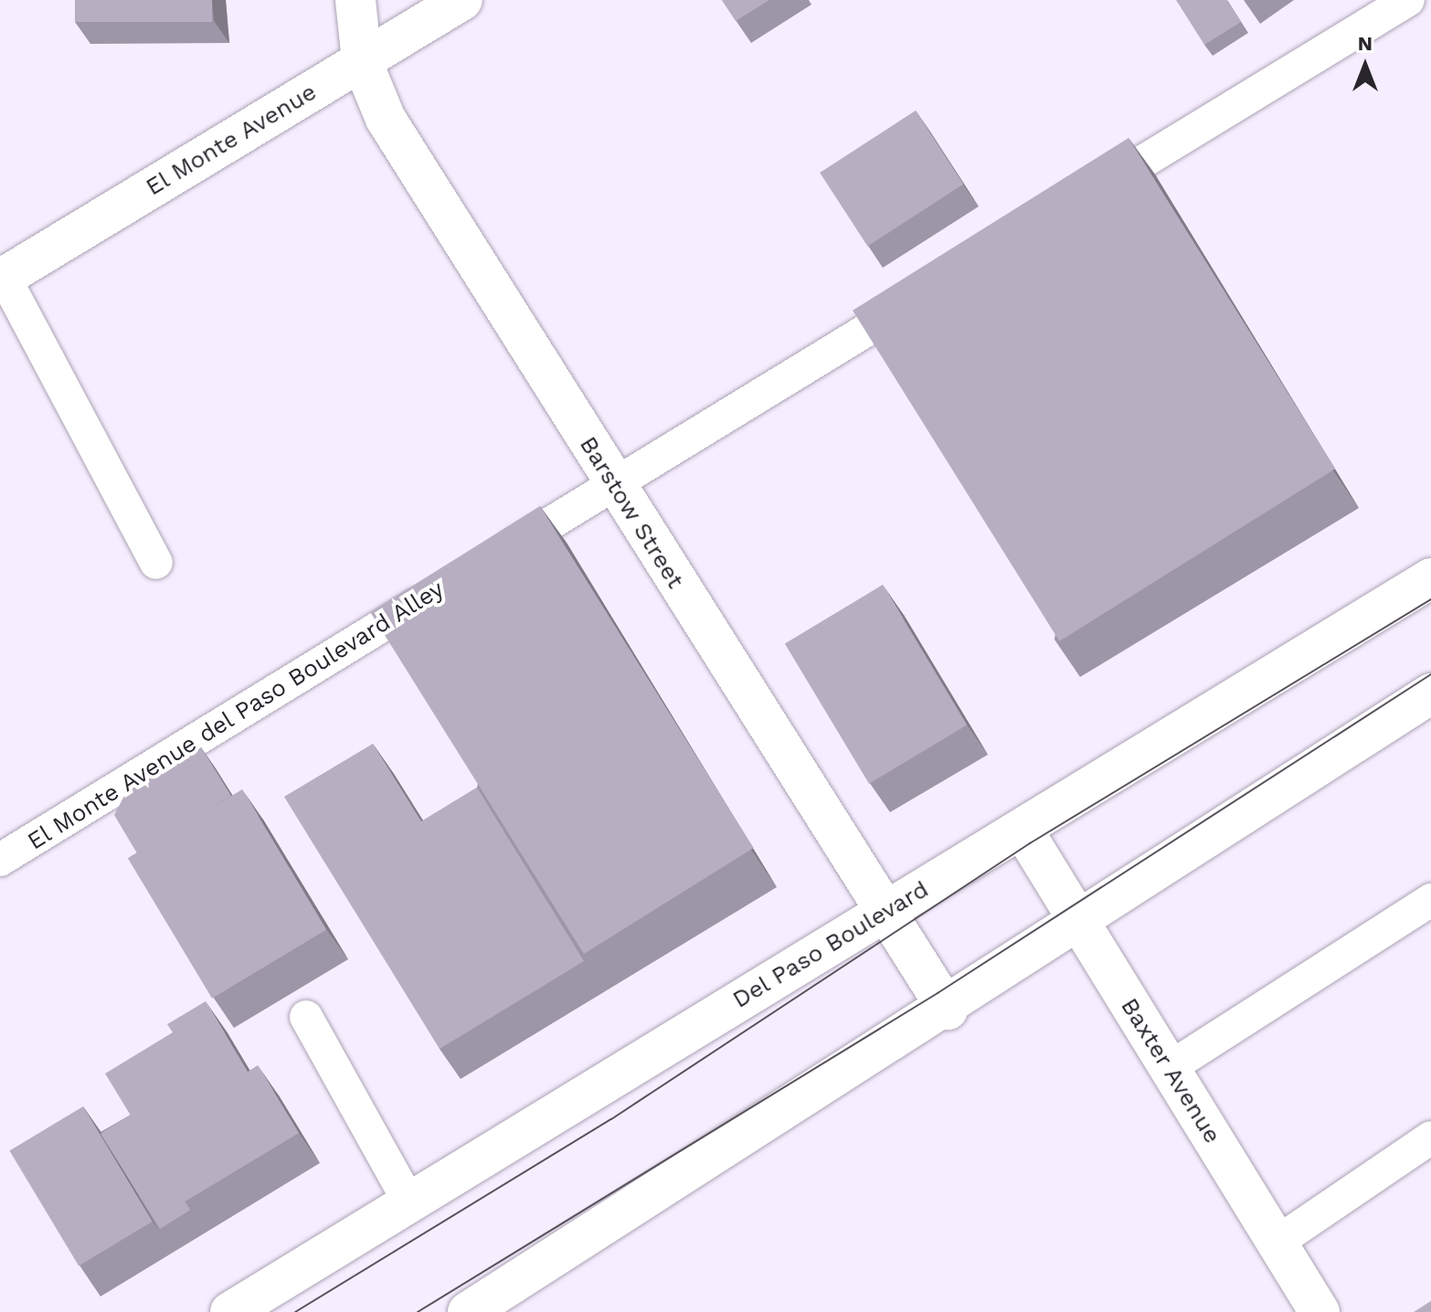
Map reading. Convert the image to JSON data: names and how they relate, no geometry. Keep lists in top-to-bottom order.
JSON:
{
  "streets": {
    "main road": [
      "El Monte Avenue",
      "Barstow Street",
      "Del Paso Boulevard",
      "Baxter Avenue"
    ],
    "lane": ["El Monte Avenue del Paso Boulevard Alley"]
  },
  "crossings": [
    ["El Monte Avenue", "Barstow Street"],
    ["Barstow Street", "Del Paso Boulevard"],
    ["Del Paso Boulevard", "Baxter Avenue"]
  ],
  "north": "top"
}
